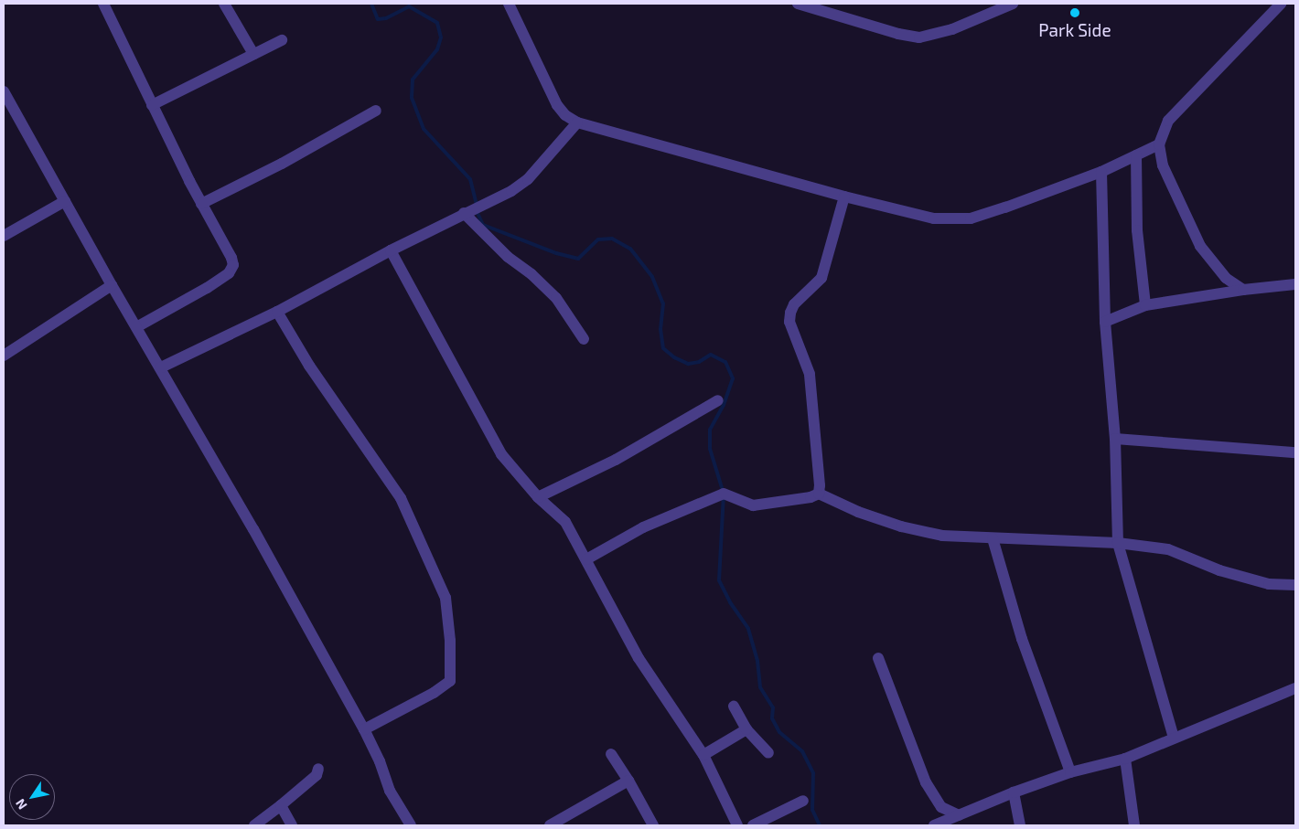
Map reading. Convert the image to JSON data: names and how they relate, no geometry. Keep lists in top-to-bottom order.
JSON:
{
  "places": ["Park Side"],
  "north": "bottom left"
}
